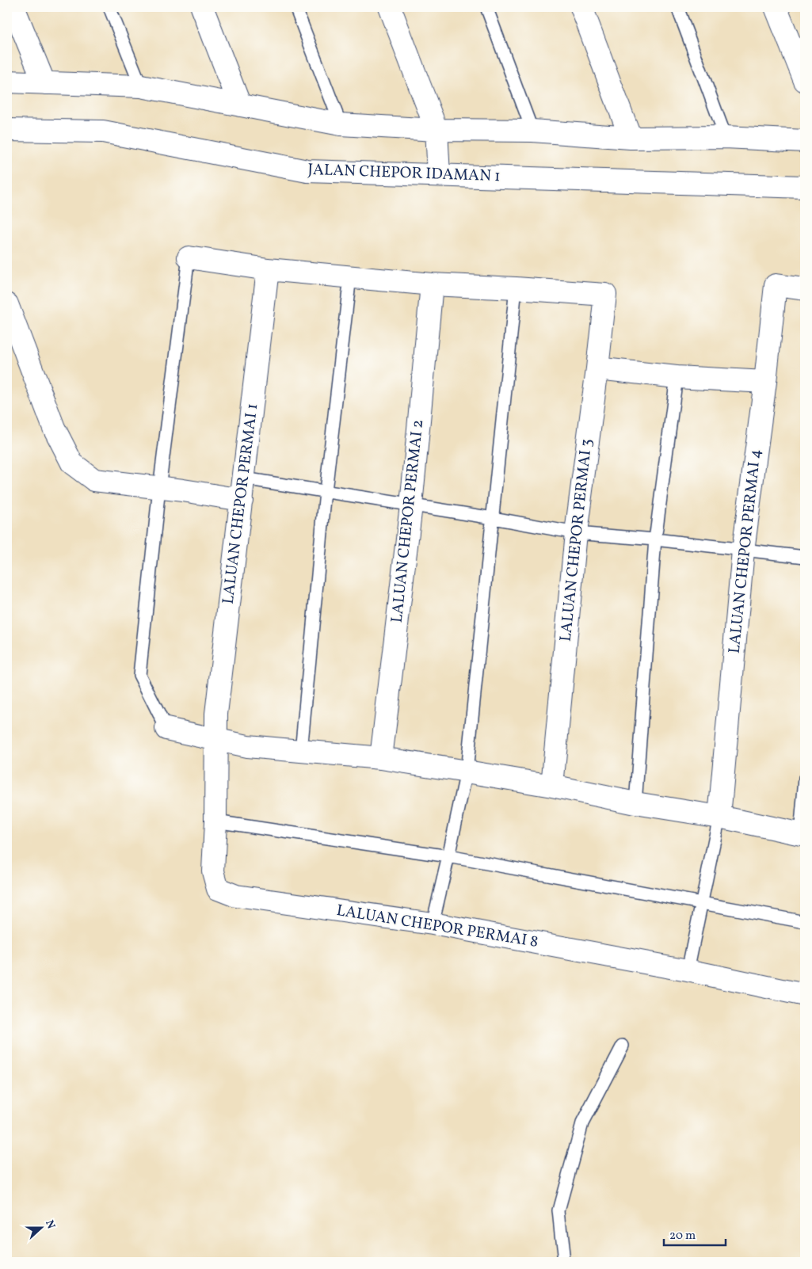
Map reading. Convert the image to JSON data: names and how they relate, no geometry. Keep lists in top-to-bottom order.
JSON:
{
  "streets": {
    "street": [
      "JALAN CHEPOR IDAMAN 1",
      "LALUAN CHEPOR PERMAI 1",
      "LALUAN CHEPOR PERMAI 2",
      "LALUAN CHEPOR PERMAI 3",
      "LALUAN CHEPOR PERMAI 4",
      "LALUAN CHEPOR PERMAI 8"
    ]
  },
  "crossings": [
    ["LALUAN CHEPOR PERMAI 1", "LALUAN CHEPOR PERMAI 8"]
  ],
  "scale_bar": "20 m",
  "north": "right"
}
